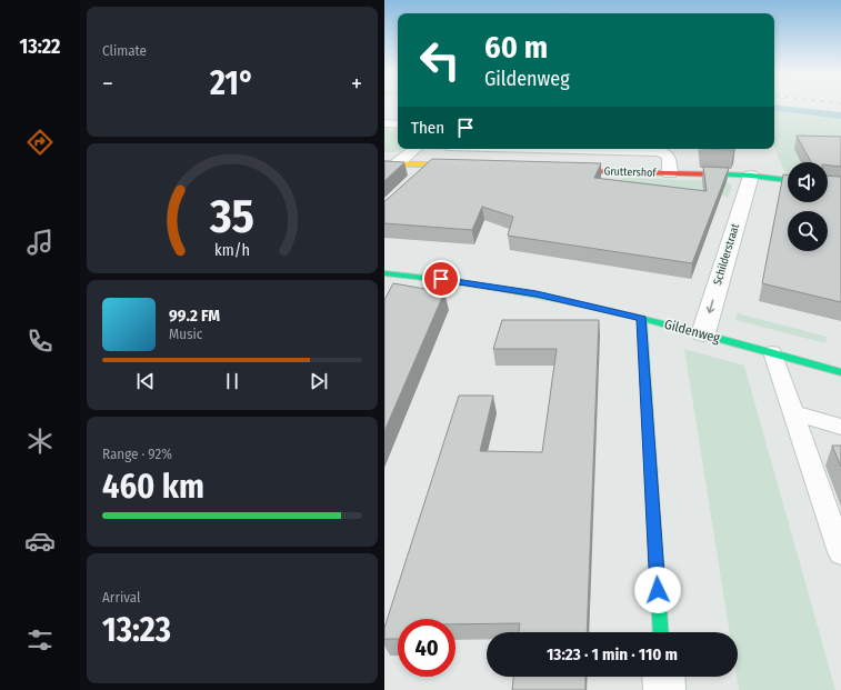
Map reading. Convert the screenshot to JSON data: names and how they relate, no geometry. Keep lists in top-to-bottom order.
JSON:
{
  "streets": {
    "street": ["Gruttershof", "Schilderstraat", "Gildenweg"]
  },
  "crossings": [
    ["Gruttershof", "Schilderstraat"],
    ["Schilderstraat", "Gildenweg"]
  ],
  "one_way": ["Schilderstraat"],
  "page": {
    "tabs": "13:22",
    "tile": [
      "Climate",
      ["Range · 92%", "460 km"],
      ["Arrival", "13:23"]
    ],
    "turn": ["60 m", "Gildenweg"],
    "heat": ["−", "21°", "+"],
    "then": "Then",
    "song": ["99.2 FM", "Music"],
    "limit": "40",
    "trip": "13:23 · 1 min · 110 m",
    "gauge": ["35", "km/h"]
  }
}
